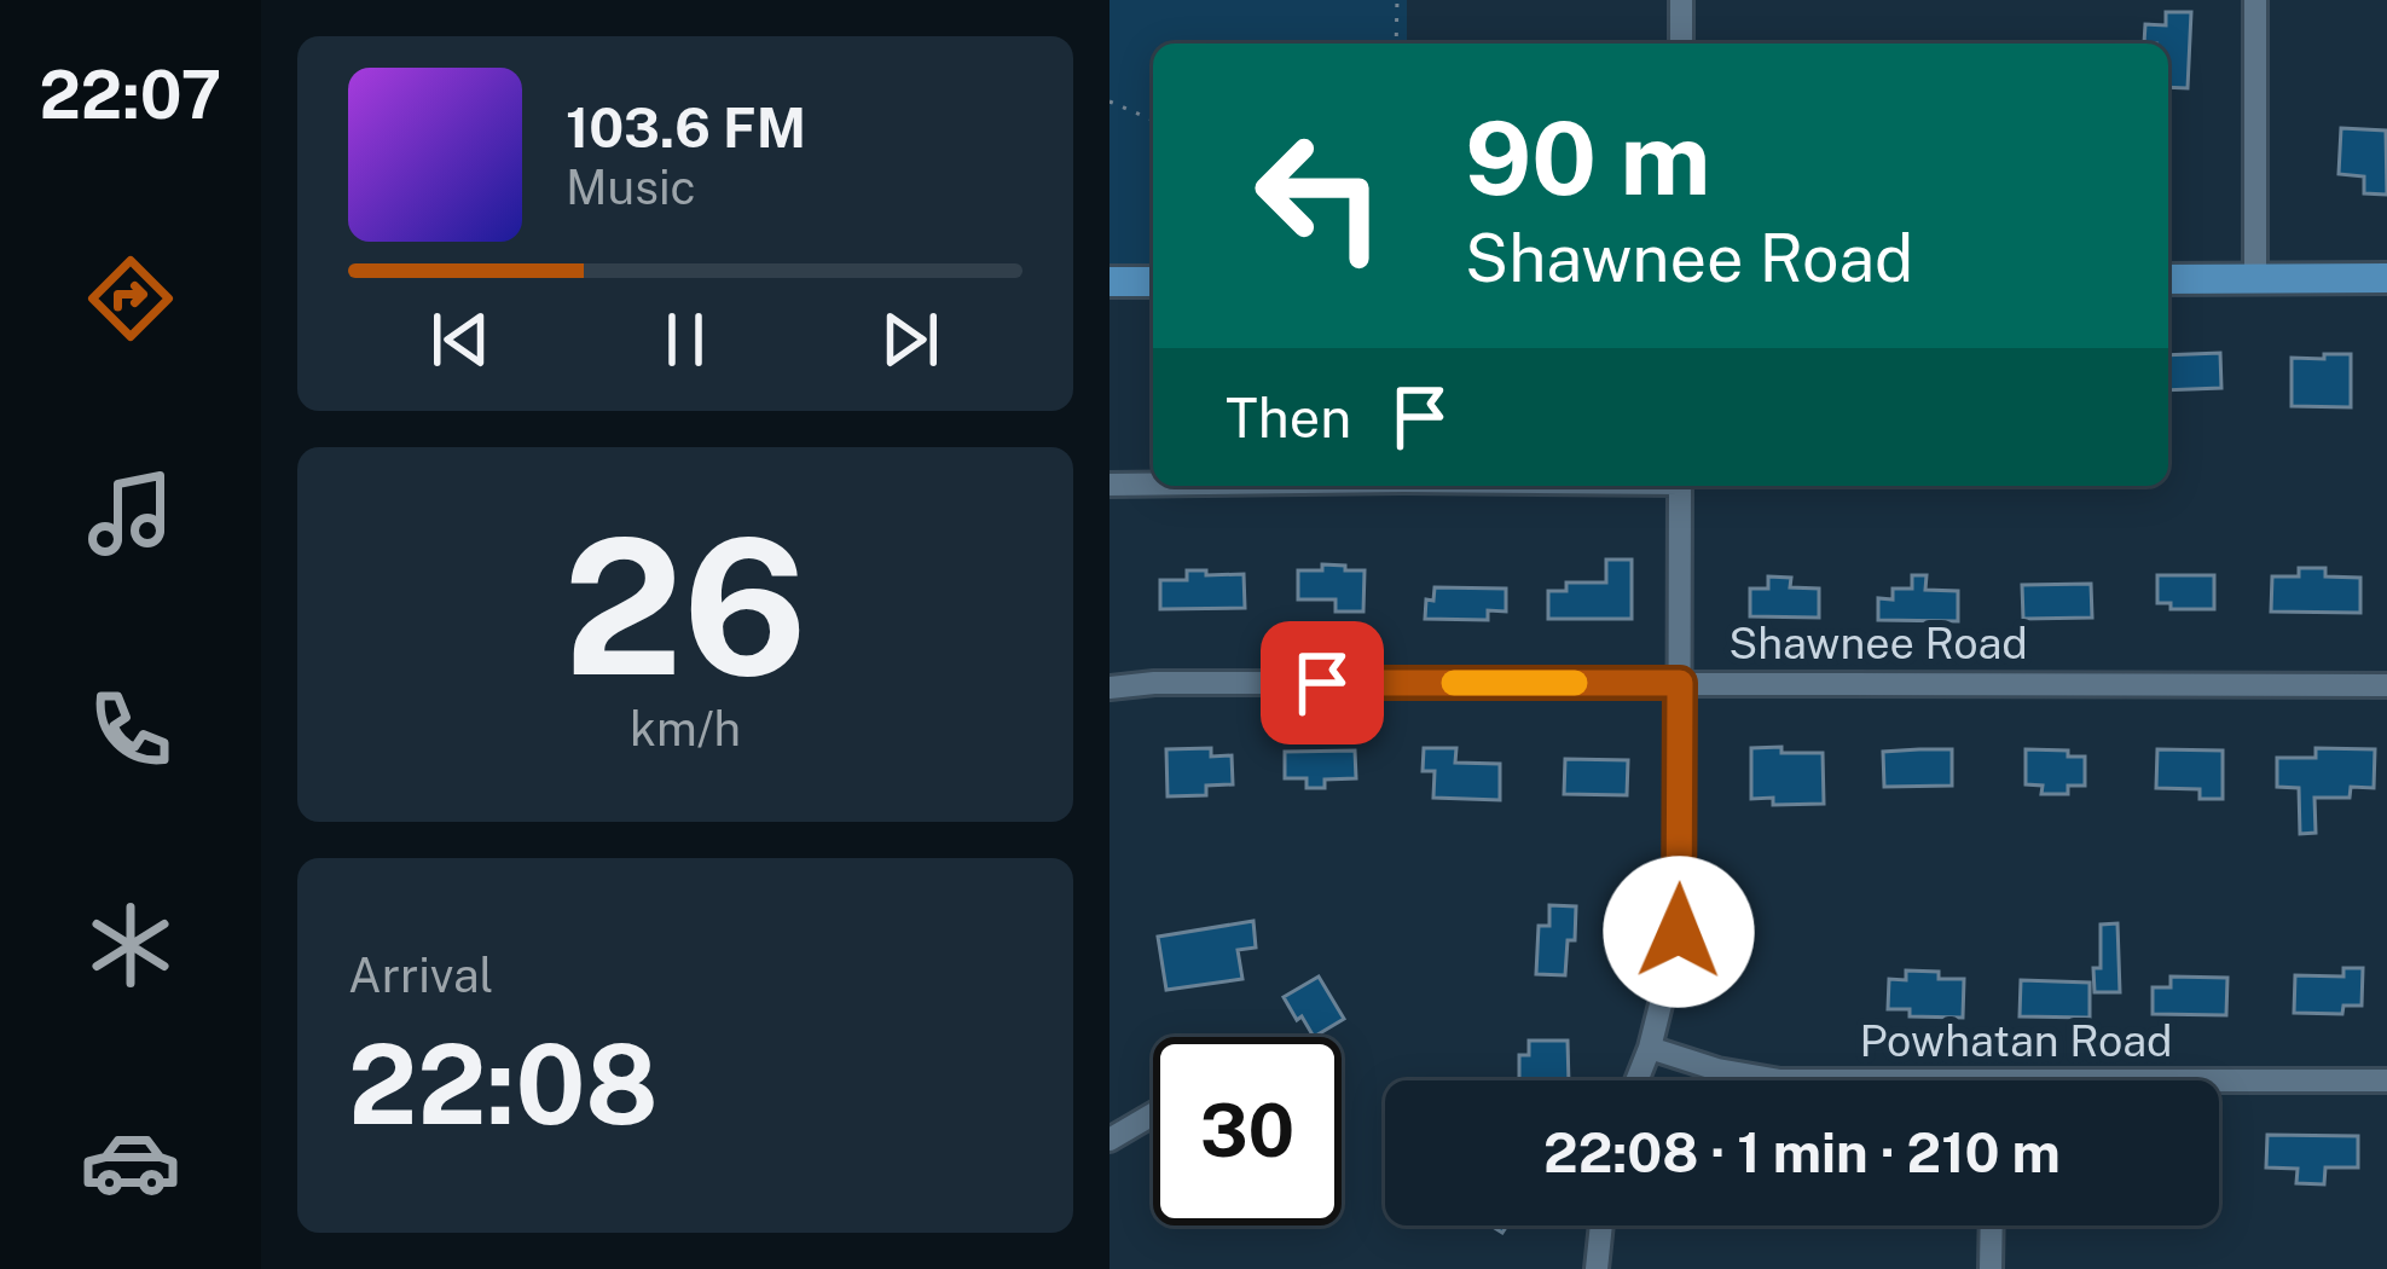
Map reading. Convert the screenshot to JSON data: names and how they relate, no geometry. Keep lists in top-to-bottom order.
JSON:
{
  "streets": {
    "street": ["Shawnee Road", "Powhatan Road"]
  },
  "page": {
    "tabs": "22:07",
    "turn": ["90 m", "Shawnee Road"],
    "song": ["103.6 FM", "Music"],
    "then": "Then",
    "tile": [
      ["26", "km/h"],
      ["Arrival", "22:08"]
    ],
    "limit": "30",
    "trip": "22:08 · 1 min · 210 m"
  }
}
